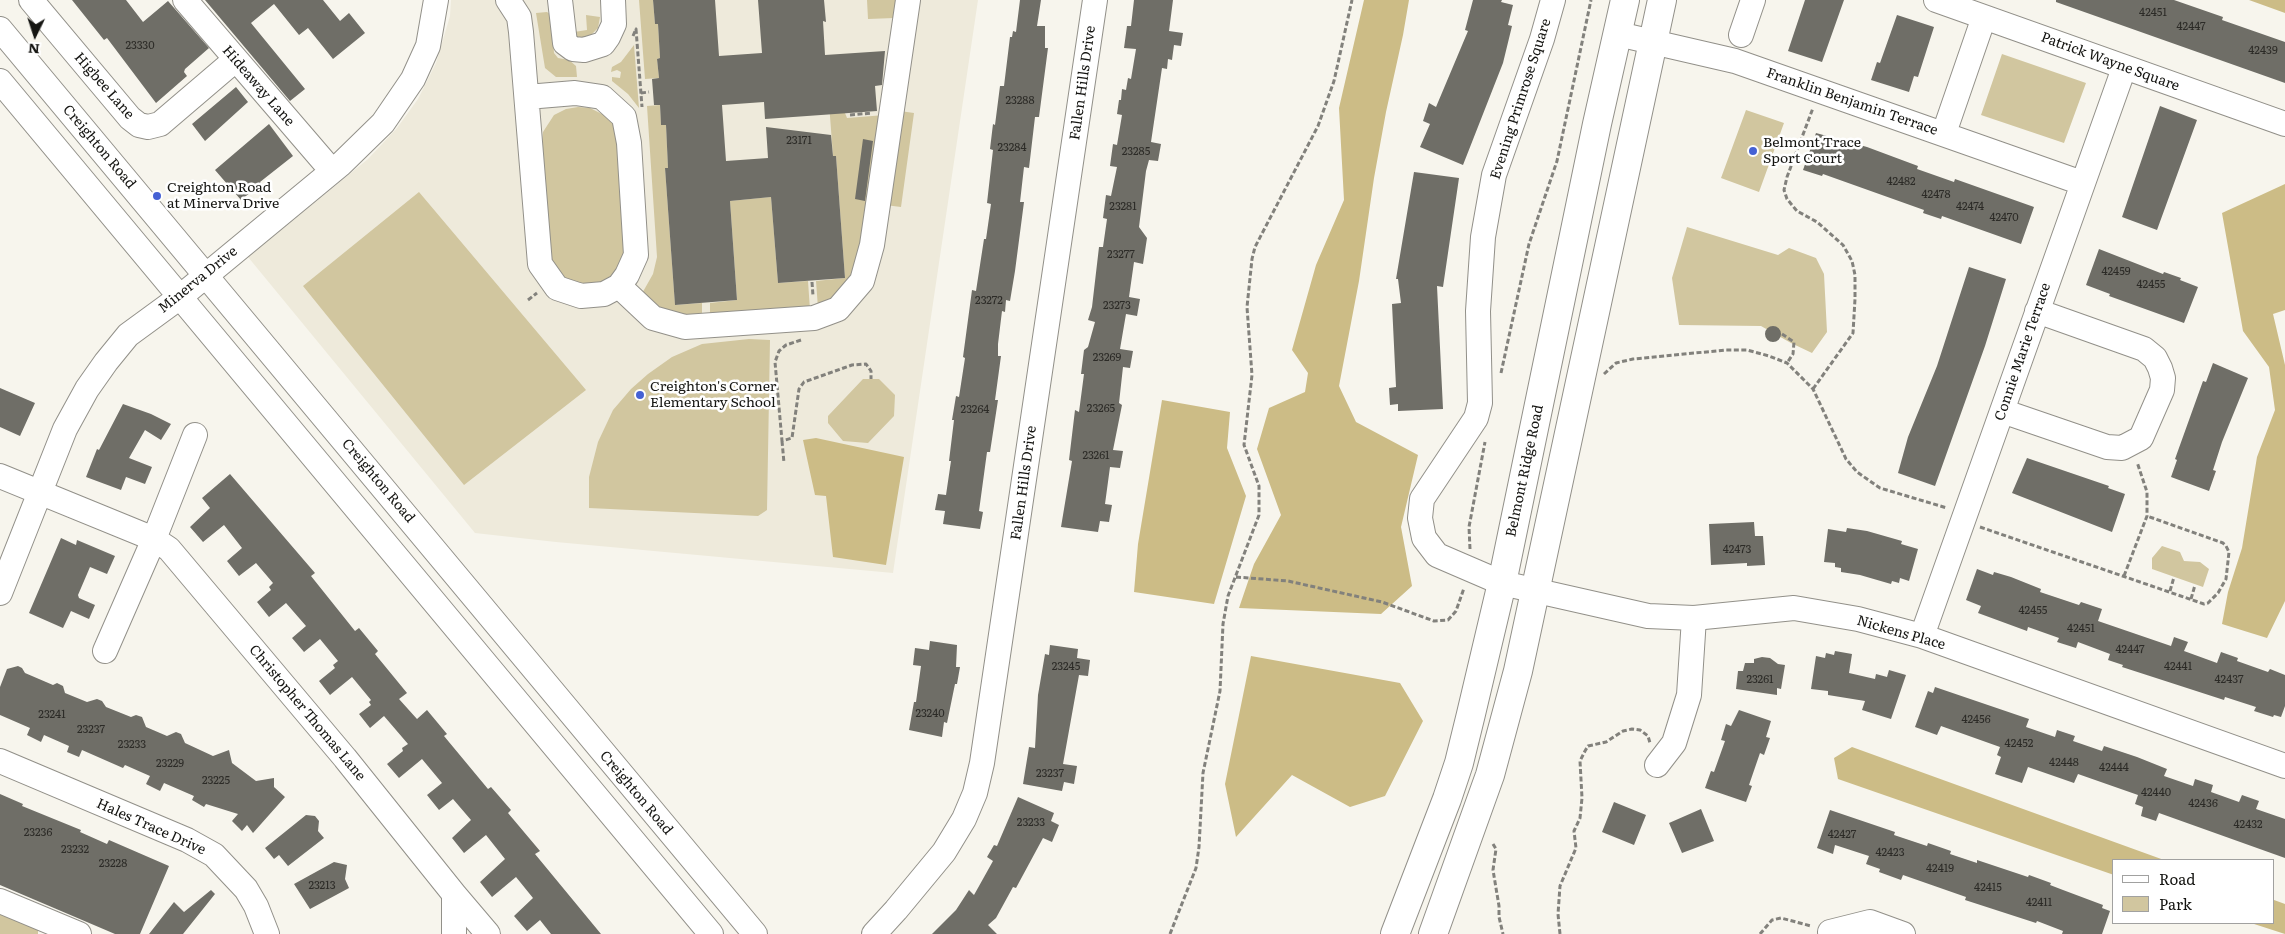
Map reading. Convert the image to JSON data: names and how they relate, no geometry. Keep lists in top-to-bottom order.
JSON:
{
  "streets": {
    "main road": ["Belmont Ridge Road"],
    "street": [
      "Patrick Wayne Square",
      "Fallen Hills Drive",
      "Higbee Lane",
      "Hideaway Lane",
      "Evening Primrose Square",
      "Franklin Benjamin Terrace",
      "Creighton Road",
      "Minerva Drive",
      "Connie Marie Terrace",
      "Nickens Place",
      "Christopher Thomas Lane",
      "Hales Trace Drive"
    ]
  },
  "crossings": [
    ["Patrick Wayne Square", "Connie Marie Terrace"],
    ["Higbee Lane", "Hideaway Lane"],
    ["Hideaway Lane", "Minerva Drive"],
    ["Evening Primrose Square", "Belmont Ridge Road"],
    ["Evening Primrose Square", "Nickens Place"],
    ["Franklin Benjamin Terrace", "Connie Marie Terrace"],
    ["Franklin Benjamin Terrace", "Belmont Ridge Road"],
    ["Creighton Road", "Minerva Drive"],
    ["Minerva Drive", "Christopher Thomas Lane"],
    ["Connie Marie Terrace", "Nickens Place"],
    ["Belmont Ridge Road", "Nickens Place"]
  ],
  "places": ["Belmont Trace Sport Court", "Creighton Road at Minerva Drive", "Creighton's Corner Elementary School"],
  "house_numbers": [
    "42451",
    "42447",
    "23330",
    "42439",
    "23288",
    "23171",
    "23284",
    "23285",
    "42482",
    "42478",
    "23281",
    "42474",
    "42470",
    "23277",
    "42459",
    "42455",
    "23272",
    "23273",
    "23269",
    "23265",
    "23264",
    "23261",
    "42473",
    "42455",
    "42451",
    "42447",
    "23245",
    "42441",
    "23261",
    "42437",
    "23240",
    "23241",
    "42456",
    "23237",
    "42452",
    "23233",
    "42448",
    "23229",
    "42444",
    "23237",
    "23225",
    "42440",
    "42436",
    "23233",
    "42432",
    "23236",
    "42427",
    "23232",
    "42423",
    "23228",
    "42419",
    "23213",
    "42415",
    "42411"
  ],
  "legend": ["Road", "Park"],
  "north": "bottom"
}
